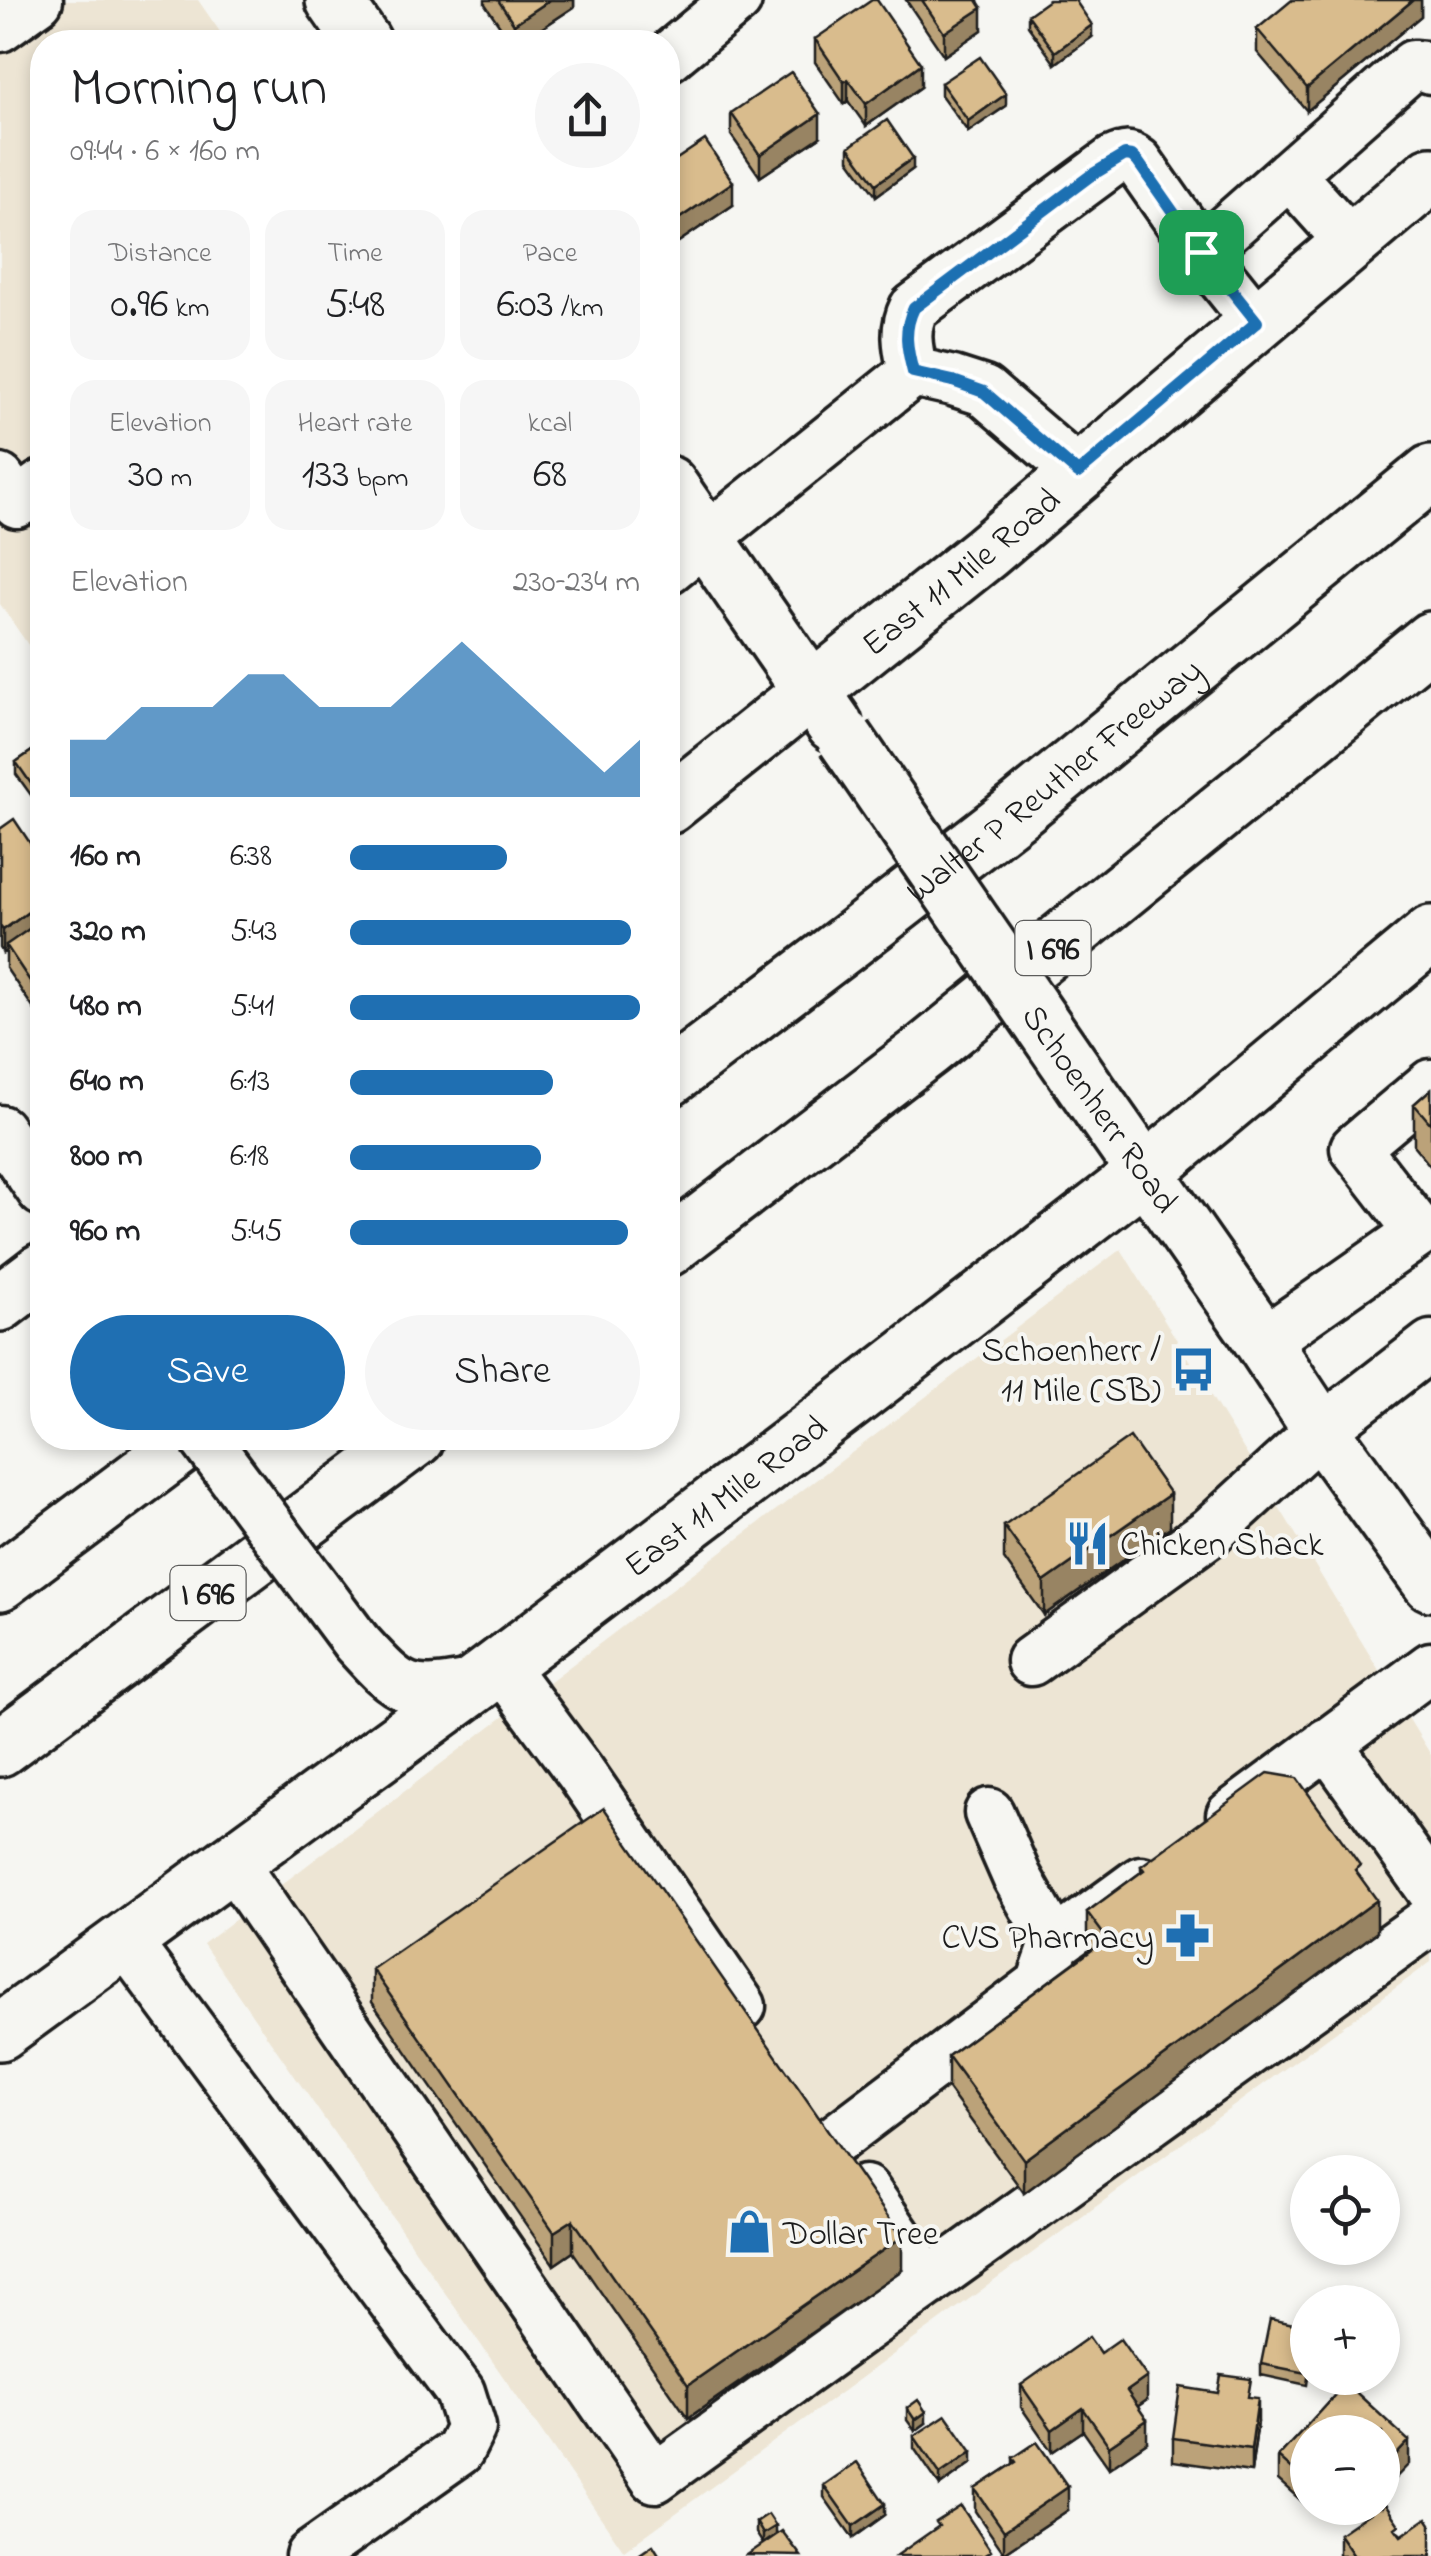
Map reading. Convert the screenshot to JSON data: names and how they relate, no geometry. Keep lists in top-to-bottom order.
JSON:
{
  "streets": {
    "main road": [
      "East 11 Mile Road",
      "Walter P Reuther Freeway",
      "I 696",
      "Schoenherr Road"
    ]
  },
  "crossings": [
    ["East 11 Mile Road", "Schoenherr Road"]
  ],
  "places": {
    "bus stop": ["Schoenherr / 11 Mile (SB)"],
    "restaurant": ["Chicken Shack"],
    "pharmacy": ["CVS Pharmacy"],
    "shop": ["Dollar Tree"]
  },
  "page": {
    "heading": ["Morning run", "09:44 · 6 × 160 m"],
    "stats": [
      ["Distance", "0.96 km"],
      ["Time", "5:48"],
      ["Pace", "6:03 /km"],
      ["Elevation", "30 m"],
      ["Heart rate", "133 bpm"],
      ["kcal", "68"]
    ],
    "chart": ["Elevation", "230–234 m"],
    "list": [
      {
        "name": "160 m",
        "note": "6:38"
      },
      {
        "name": "320 m",
        "note": "5:43"
      },
      {
        "name": "480 m",
        "note": "5:41"
      },
      {
        "name": "640 m",
        "note": "6:13"
      },
      {
        "name": "800 m",
        "note": "6:18"
      },
      {
        "name": "960 m",
        "note": "5:45"
      }
    ],
    "buttons": ["Save", "Share"],
    "map_buttons": ["+", "−"]
  }
}
